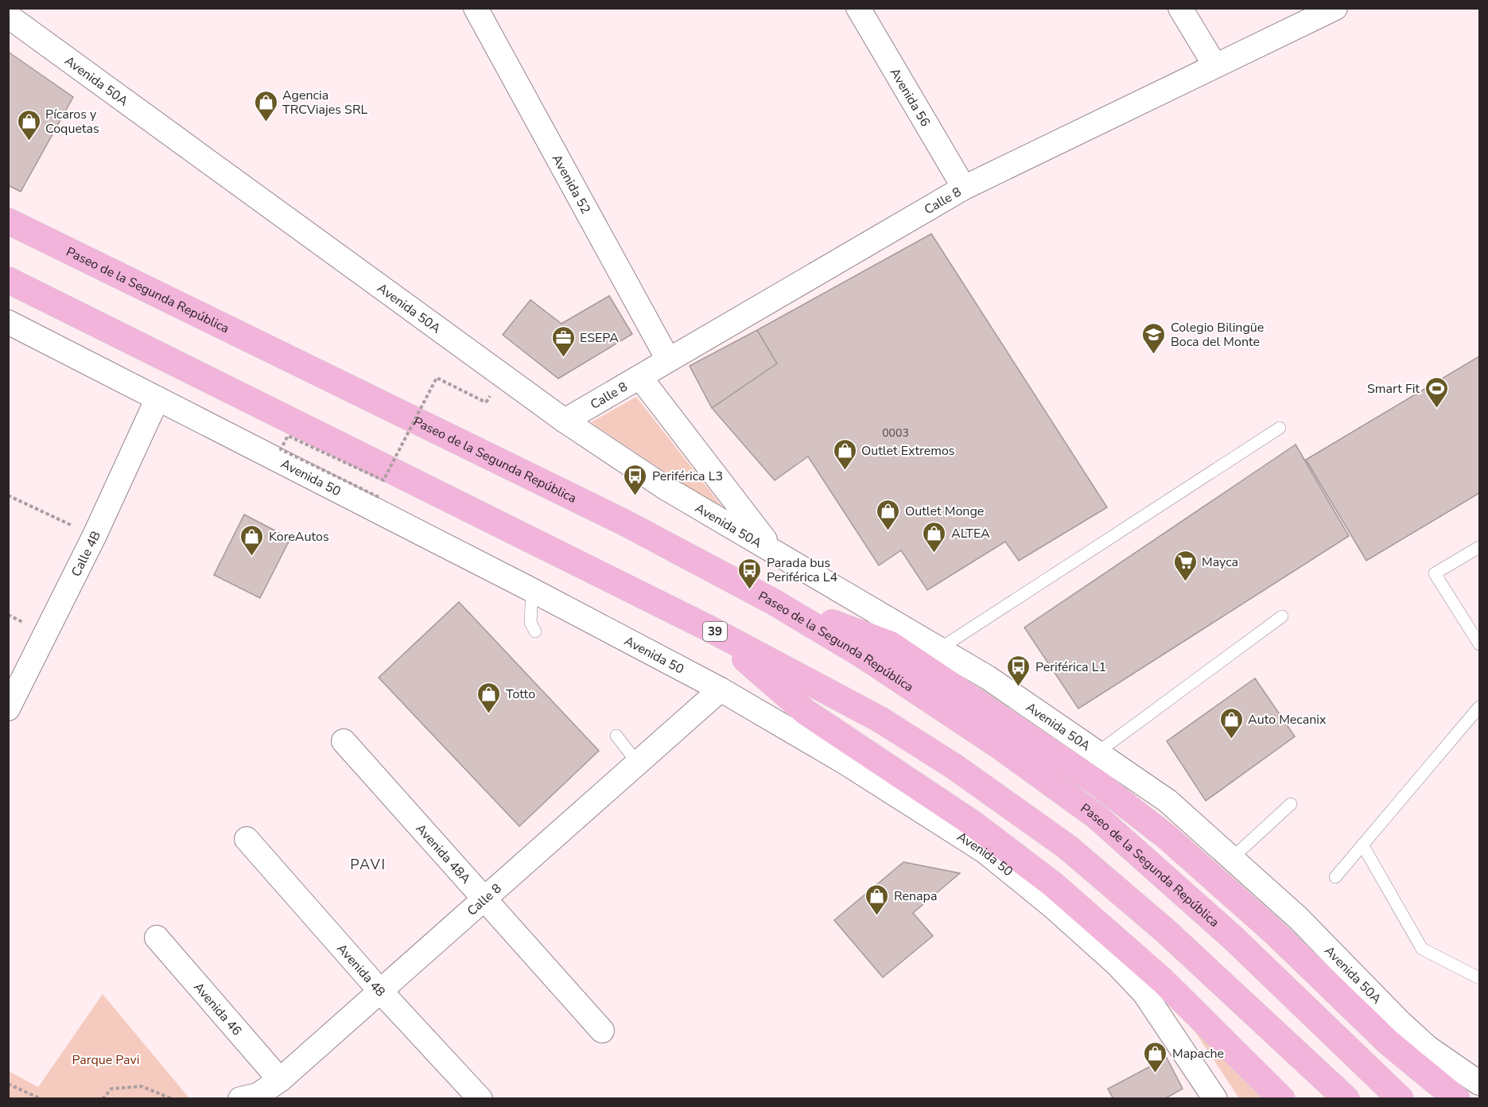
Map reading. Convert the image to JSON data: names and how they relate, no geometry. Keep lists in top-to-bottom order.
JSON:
{
  "streets": {
    "highway": ["Paseo de la Segunda República", "39"],
    "street": [
      "Avenida 50A",
      "Avenida 56",
      "Avenida 52",
      "Calle 8",
      "Avenida 50",
      "Calle 4B",
      "Avenida 48A",
      "Avenida 48",
      "Avenida 46"
    ]
  },
  "crossings": [
    ["Avenida 50A", "Calle 8"],
    ["Avenida 56", "Calle 8"],
    ["Avenida 52", "Calle 8"],
    ["Calle 8", "Avenida 50"],
    ["Calle 8", "Avenida 48A"],
    ["Calle 8", "Avenida 48"],
    ["Calle 8", "Avenida 46"],
    ["Avenida 50", "Calle 4B"]
  ],
  "districts": ["PAVI"],
  "parks": ["Parque Pavi"],
  "places": {
    "shop": [
      "Agencia TRCViajes SRL",
      "Pícaros y Coquetas",
      "Outlet Extremos",
      "Outlet Monge",
      "ALTEA",
      "KoreAutos",
      "Totto",
      "Auto Mecanix",
      "Renapa",
      "Mapache"
    ],
    "school or university": ["Colegio Bilingüe Boca del Monte"],
    "office": ["ESEPA"],
    "sports": ["Smart Fit"],
    "bus stop": ["Periférica L3", "Parada bus Periférica L4", "Periférica L1"],
    "supermarket": ["Mayca"]
  },
  "house_numbers": ["0003"]
}
